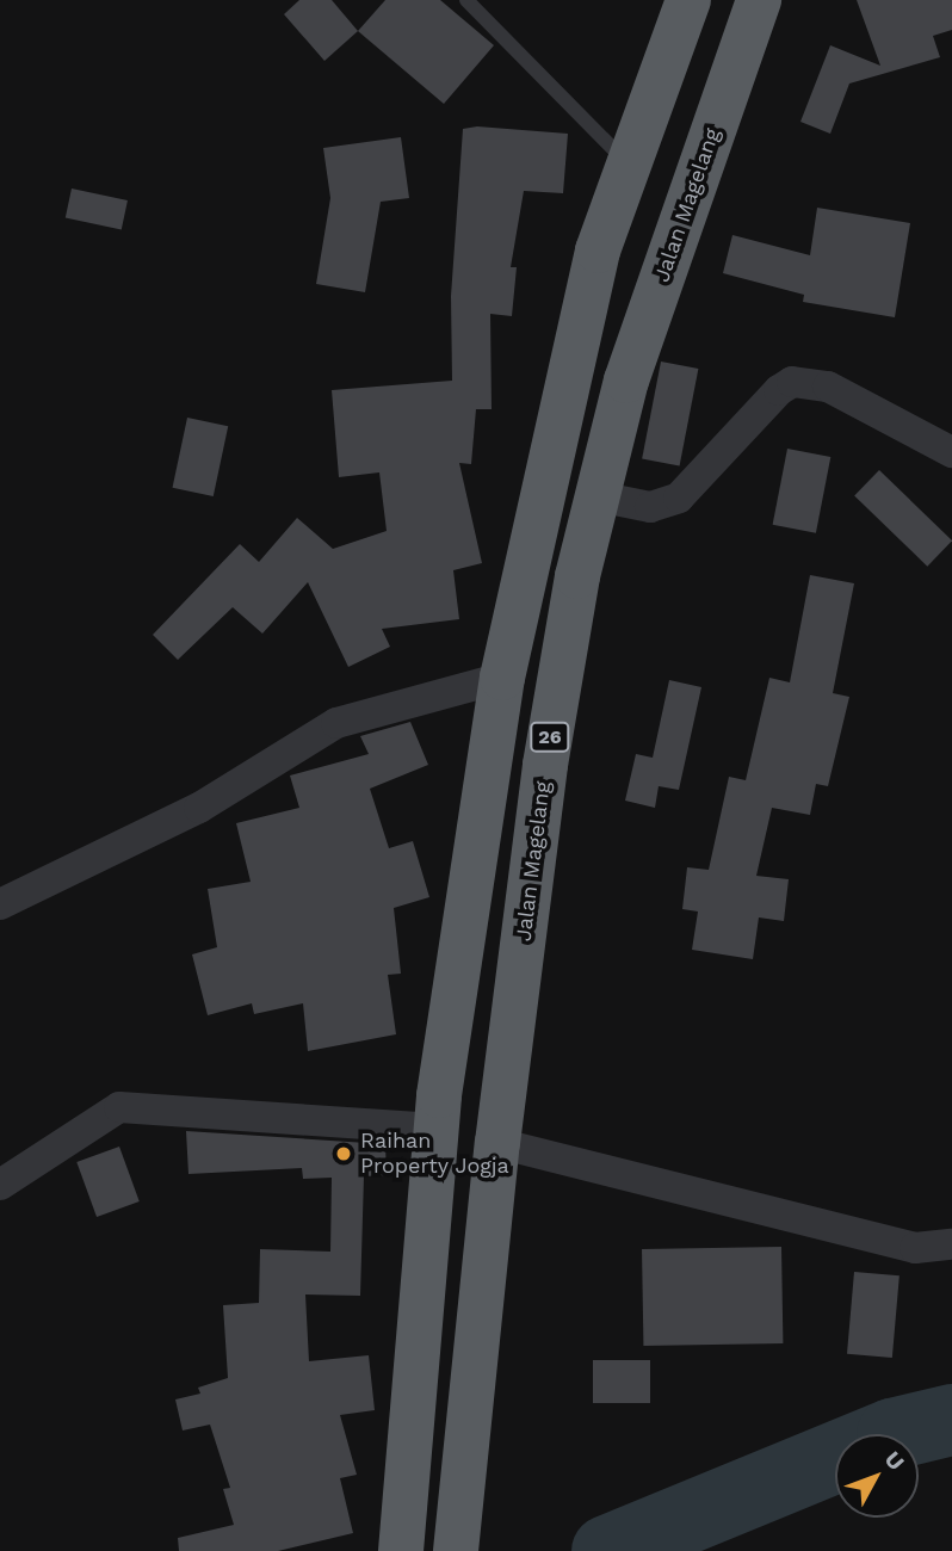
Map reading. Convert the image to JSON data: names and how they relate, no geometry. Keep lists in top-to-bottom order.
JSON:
{
  "streets": {
    "highway": ["Jalan Magelang", "26"]
  },
  "places": ["Raihan Property Jogja"],
  "north": "top right"
}
